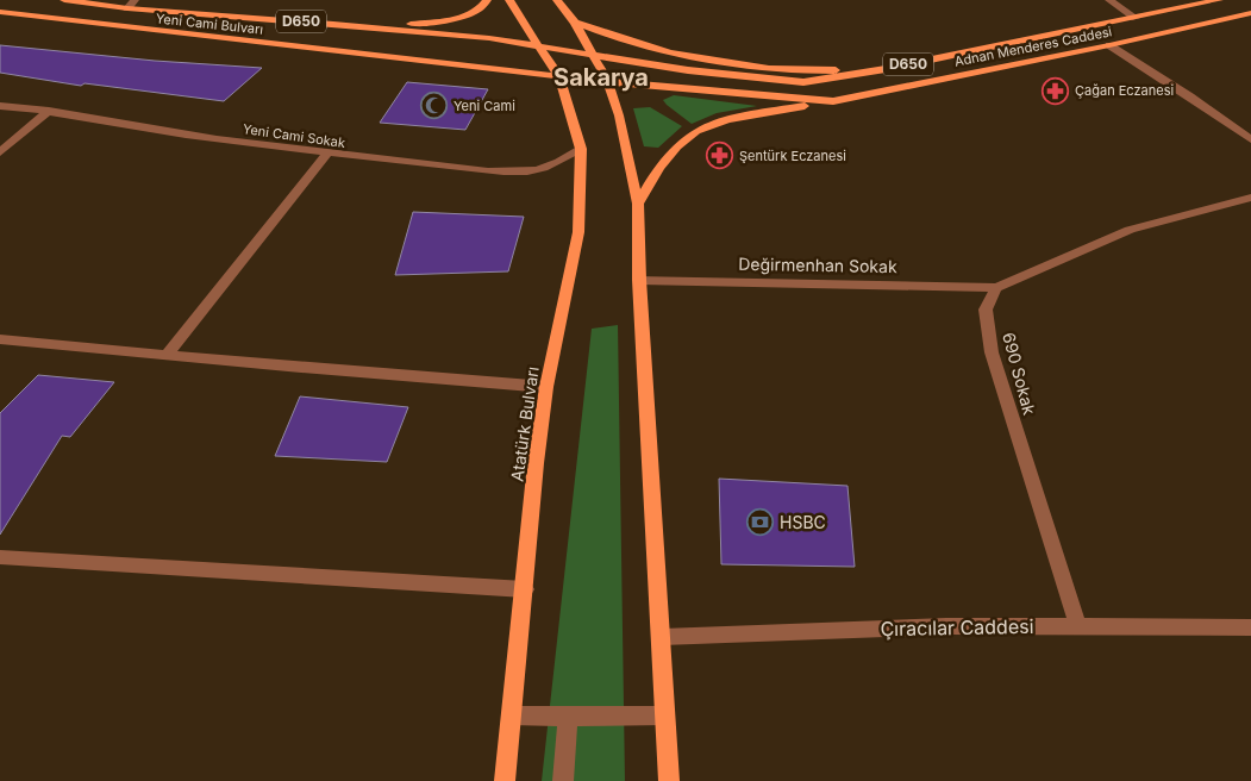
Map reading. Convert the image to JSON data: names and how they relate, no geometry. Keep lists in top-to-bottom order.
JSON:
{
  "streets": {
    "main road": [
      "D650",
      "Yeni Cami Bulvarı",
      "Adnan Menderes Caddesi",
      "Atatürk Bulvarı"
    ],
    "street": [
      "Yeni Cami Sokak",
      "Değirmenhan Sokak",
      "690 Sokak",
      "Çıracılar Caddesi"
    ]
  },
  "crossings": [
    ["Yeni Cami Bulvarı", "Adnan Menderes Caddesi"],
    ["Yeni Cami Bulvarı", "Atatürk Bulvarı"],
    ["Yeni Cami Sokak", "Atatürk Bulvarı"],
    ["Değirmenhan Sokak", "690 Sokak"],
    ["690 Sokak", "Çıracılar Caddesi"]
  ],
  "districts": ["Sakarya"],
  "places": {
    "pharmacy": ["Çağan Eczanesi", "Şentürk Eczanesi"],
    "mosque": ["Yeni Cami"],
    "bank": ["HSBC"]
  }
}
